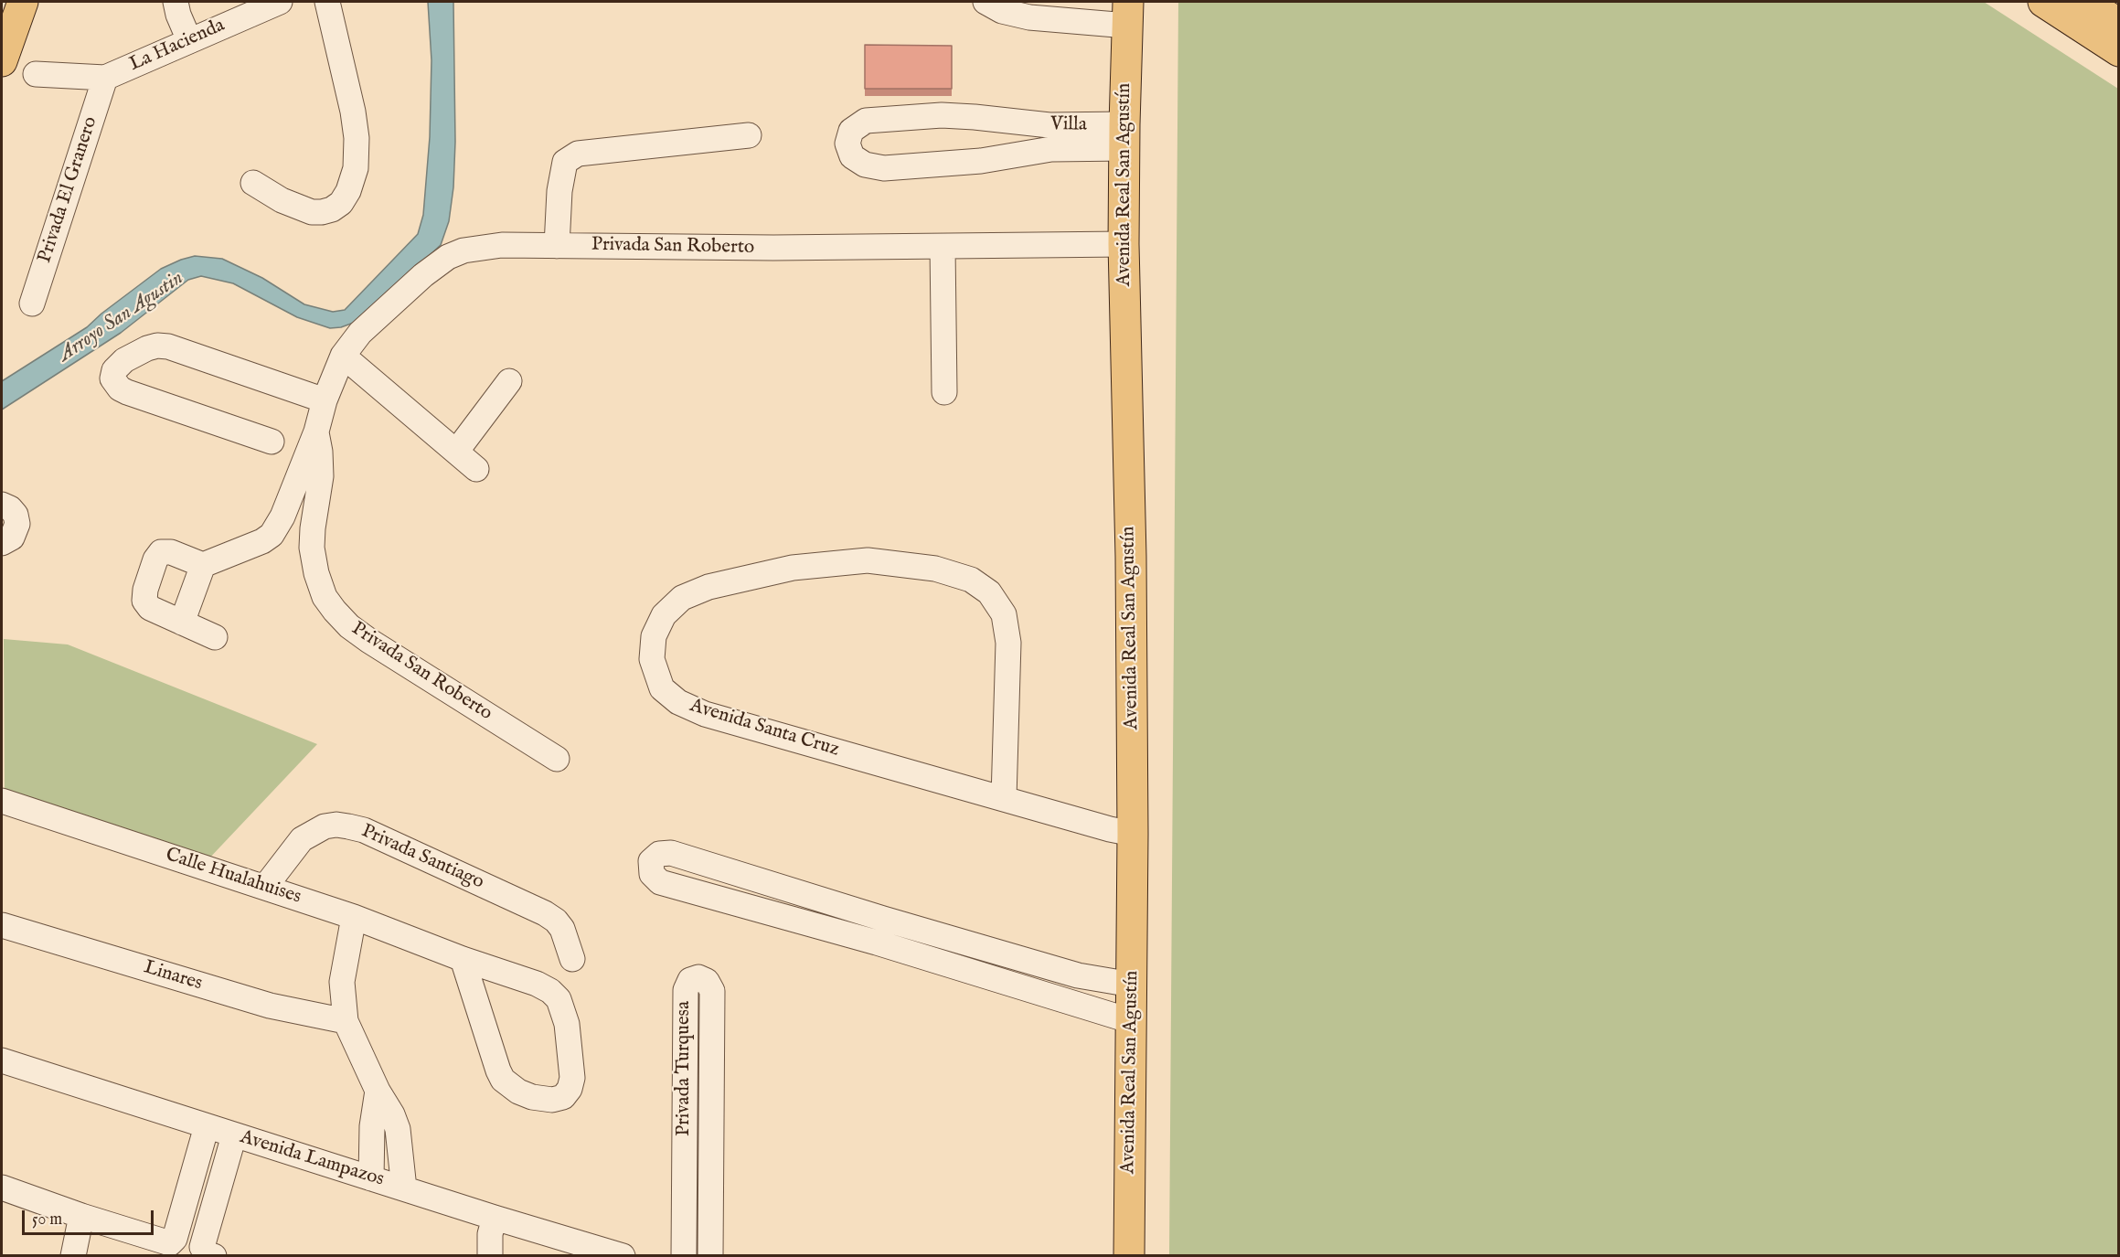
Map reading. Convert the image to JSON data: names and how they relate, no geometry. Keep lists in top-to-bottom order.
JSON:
{
  "streets": {
    "main road": ["Avenida Real San Agustín"],
    "street": [
      "La Hacienda",
      "Villa",
      "Privada El Granero",
      "Privada San Roberto",
      "Avenida Santa Cruz",
      "Privada Santiago",
      "Calle Hualahuises",
      "Linares",
      "Privada Turquesa",
      "Avenida Lampazos"
    ]
  },
  "crossings": [
    ["La Hacienda", "Privada El Granero"],
    ["Villa", "Avenida Real San Agustín"],
    ["Avenida Real San Agustín", "Privada San Roberto"],
    ["Avenida Real San Agustín", "Avenida Santa Cruz"],
    ["Privada Santiago", "Calle Hualahuises"]
  ],
  "water": ["Arroyo San Agustin"],
  "scale_bar": "50 m"
}
